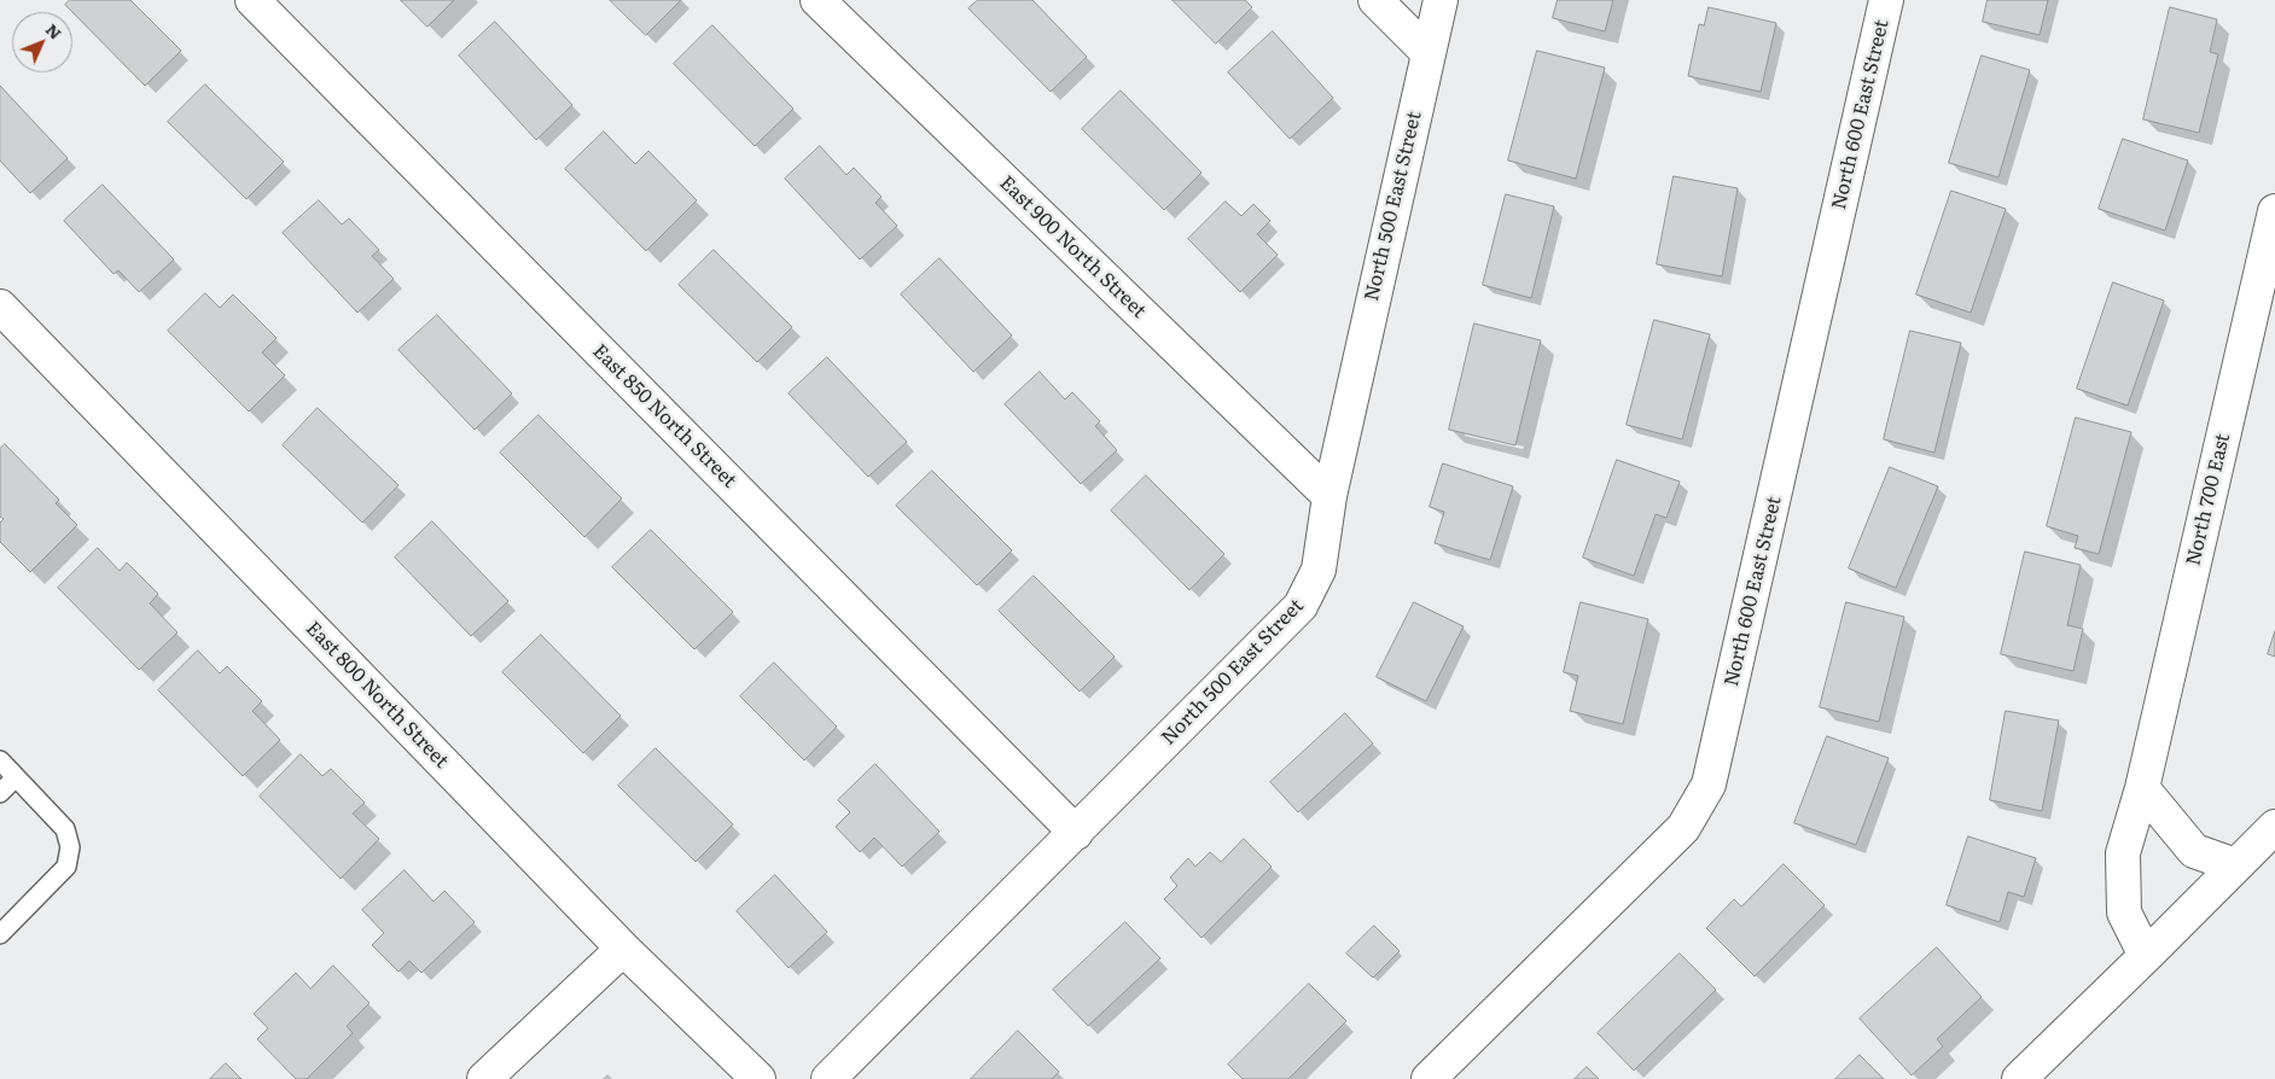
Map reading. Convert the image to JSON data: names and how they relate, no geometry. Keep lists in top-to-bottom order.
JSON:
{
  "streets": {
    "street": [
      "North 600 East Street",
      "North 500 East Street",
      "East 900 North Street",
      "East 850 North Street",
      "North 700 East",
      "East 800 North Street"
    ]
  },
  "crossings": [
    ["North 500 East Street", "East 900 North Street"],
    ["North 500 East Street", "East 850 North Street"]
  ],
  "north": "top right"
}
